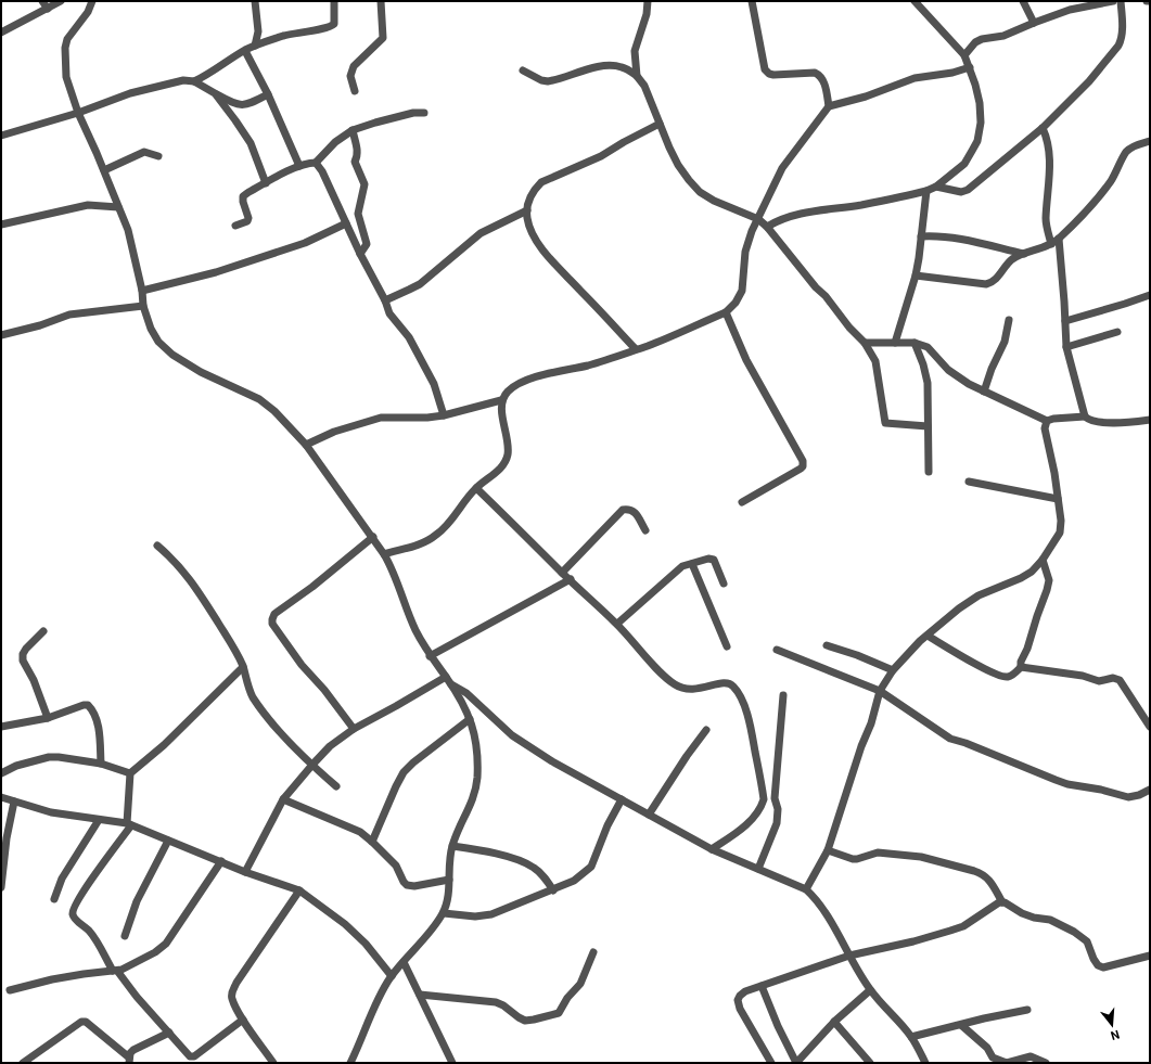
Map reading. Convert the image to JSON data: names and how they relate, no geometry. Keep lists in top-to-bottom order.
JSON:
{
  "north": "bottom"
}
